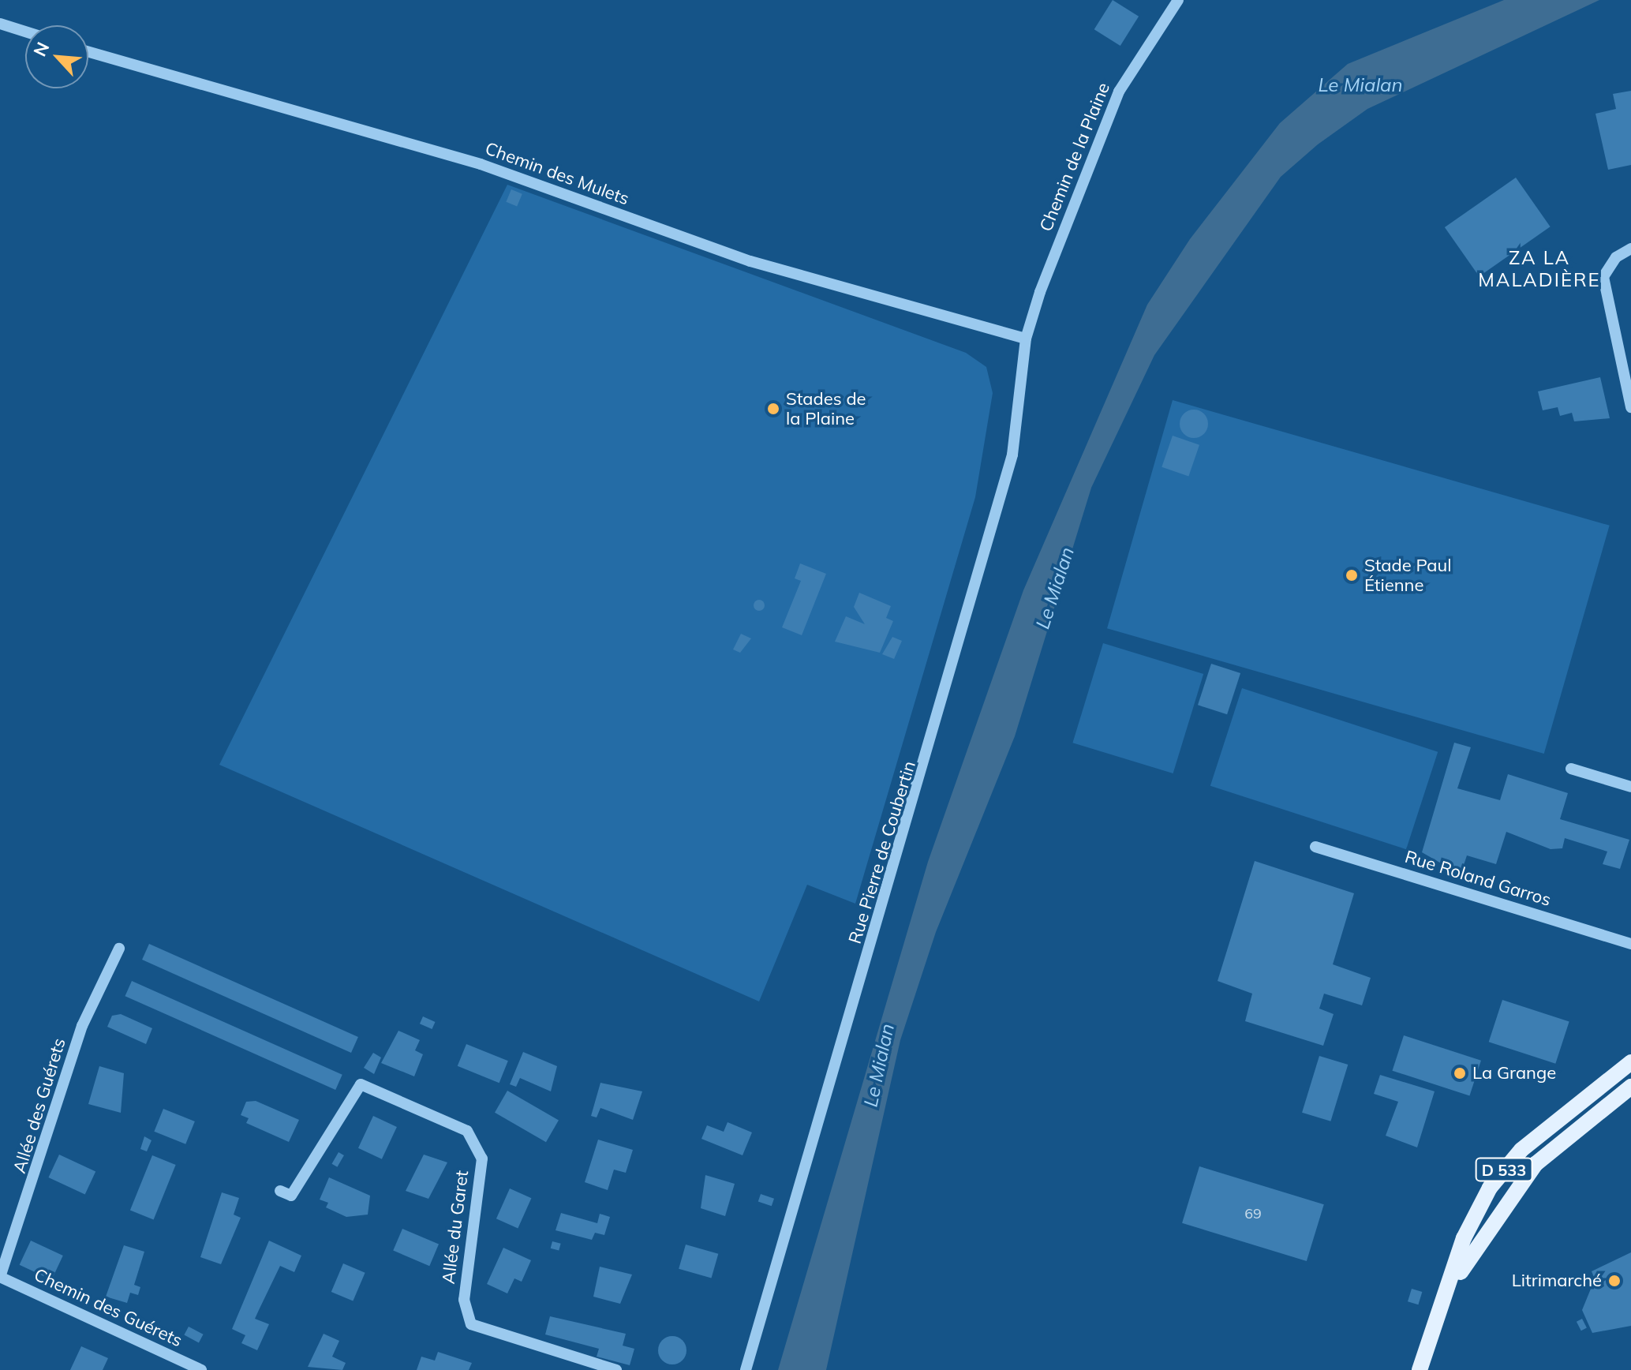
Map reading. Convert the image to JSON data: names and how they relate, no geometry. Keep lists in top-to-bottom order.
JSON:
{
  "streets": {
    "main road": ["D 533"],
    "street": [
      "Chemin de la Plaine",
      "Chemin des Mulets",
      "Rue Pierre de Coubertin",
      "Rue Roland Garros",
      "Allée des Guérets",
      "Allée du Garet",
      "Chemin des Guérets"
    ]
  },
  "crossings": [
    ["Chemin de la Plaine", "Chemin des Mulets"],
    ["Chemin de la Plaine", "Rue Pierre de Coubertin"],
    ["Chemin des Mulets", "Rue Pierre de Coubertin"],
    ["Allée des Guérets", "Chemin des Guérets"]
  ],
  "districts": ["ZA LA MALADIÈRE"],
  "water": ["Le Mialan"],
  "places": [
    "Stades de la Plaine",
    "Stade Paul Étienne",
    "La Grange",
    "Litrimarché"
  ],
  "house_numbers": ["69"],
  "north": "top left"
}
